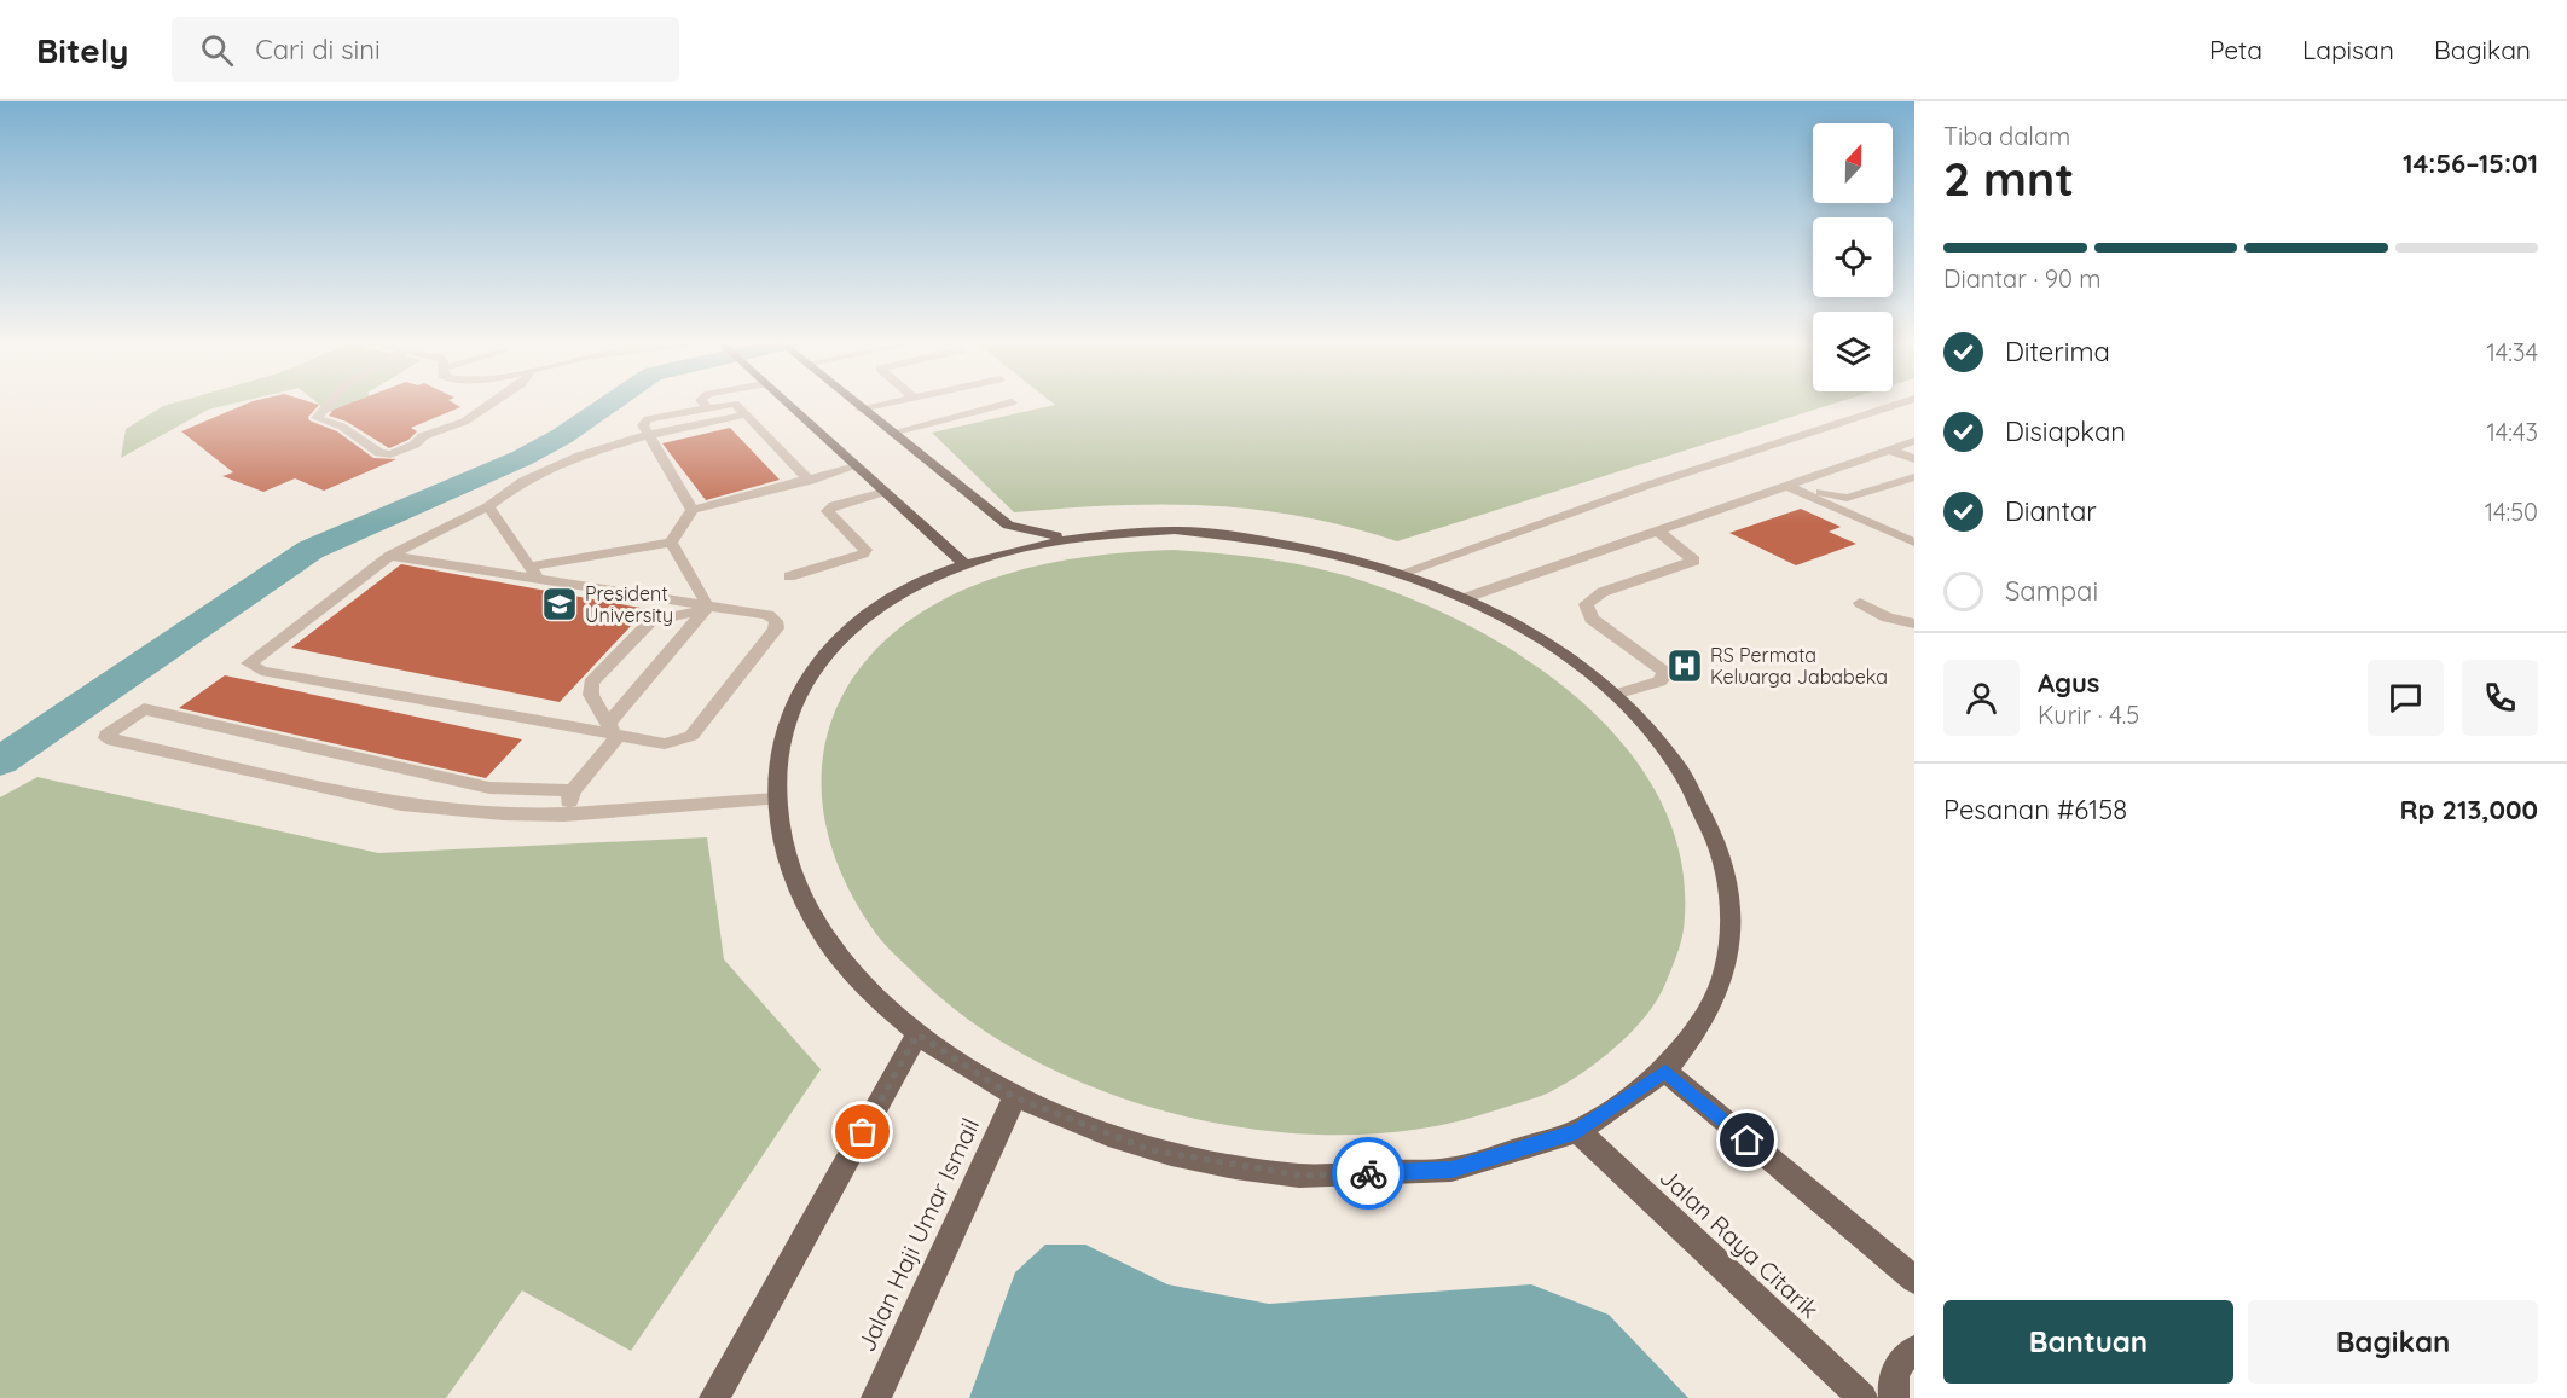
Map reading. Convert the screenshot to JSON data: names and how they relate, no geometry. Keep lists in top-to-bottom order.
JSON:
{
  "streets": {
    "main road": ["Jalan Haji Umar Ismail", "Jalan Raya Citarik"]
  },
  "places": {
    "school or university": ["President University"],
    "hospital": ["RS Permata Keluarga Jababeka"]
  },
  "north": "top",
  "page": {
    "header": "Bitely",
    "search": "Cari di sini",
    "nav": ["Peta", "Lapisan", "Bagikan"],
    "heading": ["2 mnt", "Tiba dalam", "14:56–15:01"],
    "panel": [
      "Agus",
      "Kurir · 4.5",
      "Pesanan #6158",
      "Rp 213,000"
    ],
    "bar": "Diantar · 90 m",
    "list": [
      ["Diterima", "14:34"],
      ["Disiapkan", "14:43"],
      ["Diantar", "14:50"],
      "Sampai"
    ],
    "buttons": ["Bantuan", "Bagikan"]
  }
}
